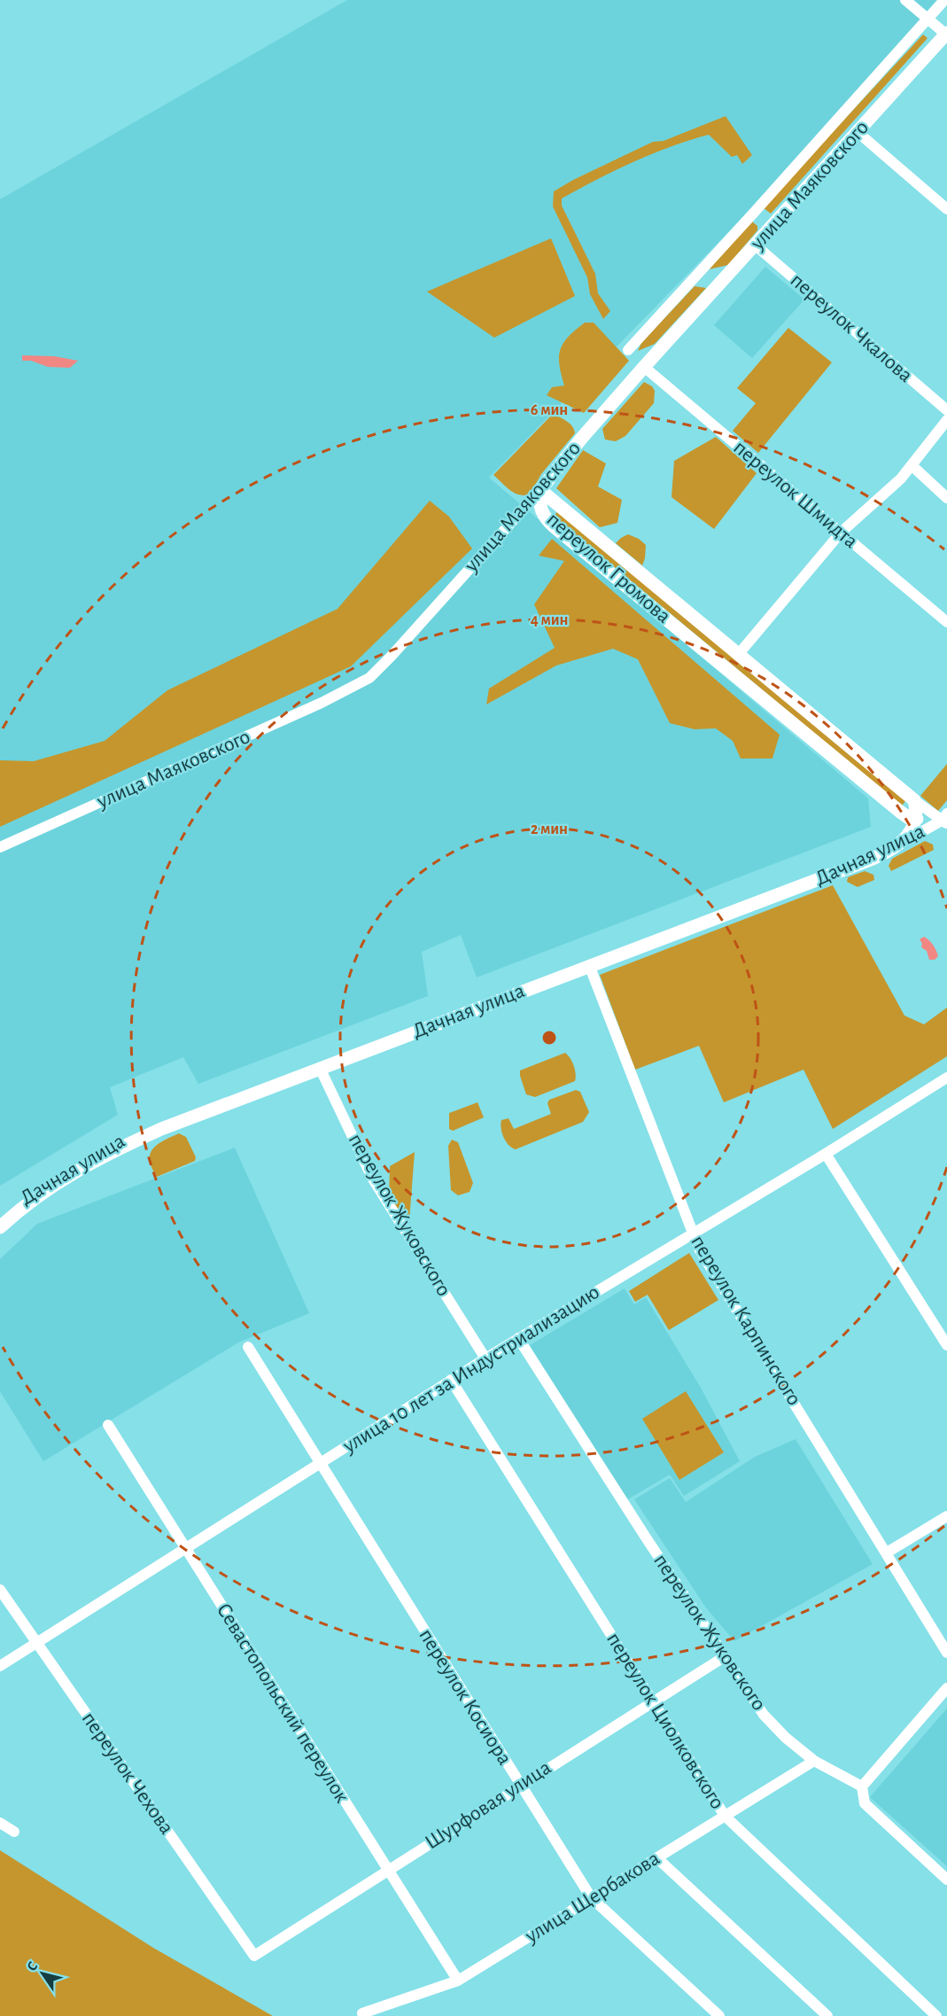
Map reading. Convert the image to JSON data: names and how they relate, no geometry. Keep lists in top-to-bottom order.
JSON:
{
  "streets": {
    "main road": ["улица Маяковского", "переулок Громова", "Дачная улица"],
    "street": [
      "переулок Чкалова",
      "переулок Шмидта",
      "переулок Жуковского",
      "переулок Карпинского",
      "улица 10 лет за Индустриализацию",
      "переулок Косиора",
      "Севастопольский переулок",
      "переулок Циолковского",
      "переулок Чехова",
      "Шурфовая улица",
      "улица Щербакова"
    ]
  },
  "crossings": [
    ["улица Маяковского", "переулок Чкалова"],
    ["улица Маяковского", "переулок Шмидта"],
    ["улица Маяковского", "переулок Громова"],
    ["переулок Громова", "Дачная улица"],
    ["Дачная улица", "переулок Жуковского"],
    ["Дачная улица", "переулок Карпинского"],
    ["переулок Жуковского", "улица 10 лет за Индустриализацию"],
    ["переулок Жуковского", "Шурфовая улица"],
    ["переулок Жуковского", "улица Щербакова"],
    ["переулок Карпинского", "улица 10 лет за Индустриализацию"],
    ["улица 10 лет за Индустриализацию", "переулок Косиора"],
    ["улица 10 лет за Индустриализацию", "Севастопольский переулок"],
    ["улица 10 лет за Индустриализацию", "переулок Циолковского"],
    ["улица 10 лет за Индустриализацию", "переулок Чехова"],
    ["переулок Косиора", "Шурфовая улица"],
    ["переулок Косиора", "улица Щербакова"],
    ["Севастопольский переулок", "Шурфовая улица"],
    ["Севастопольский переулок", "улица Щербакова"],
    ["переулок Циолковского", "Шурфовая улица"],
    ["переулок Циолковского", "улица Щербакова"],
    ["переулок Чехова", "Шурфовая улица"]
  ],
  "north": "top left",
  "rings": ["6 мин", "4 мин", "2 мин"]
}
